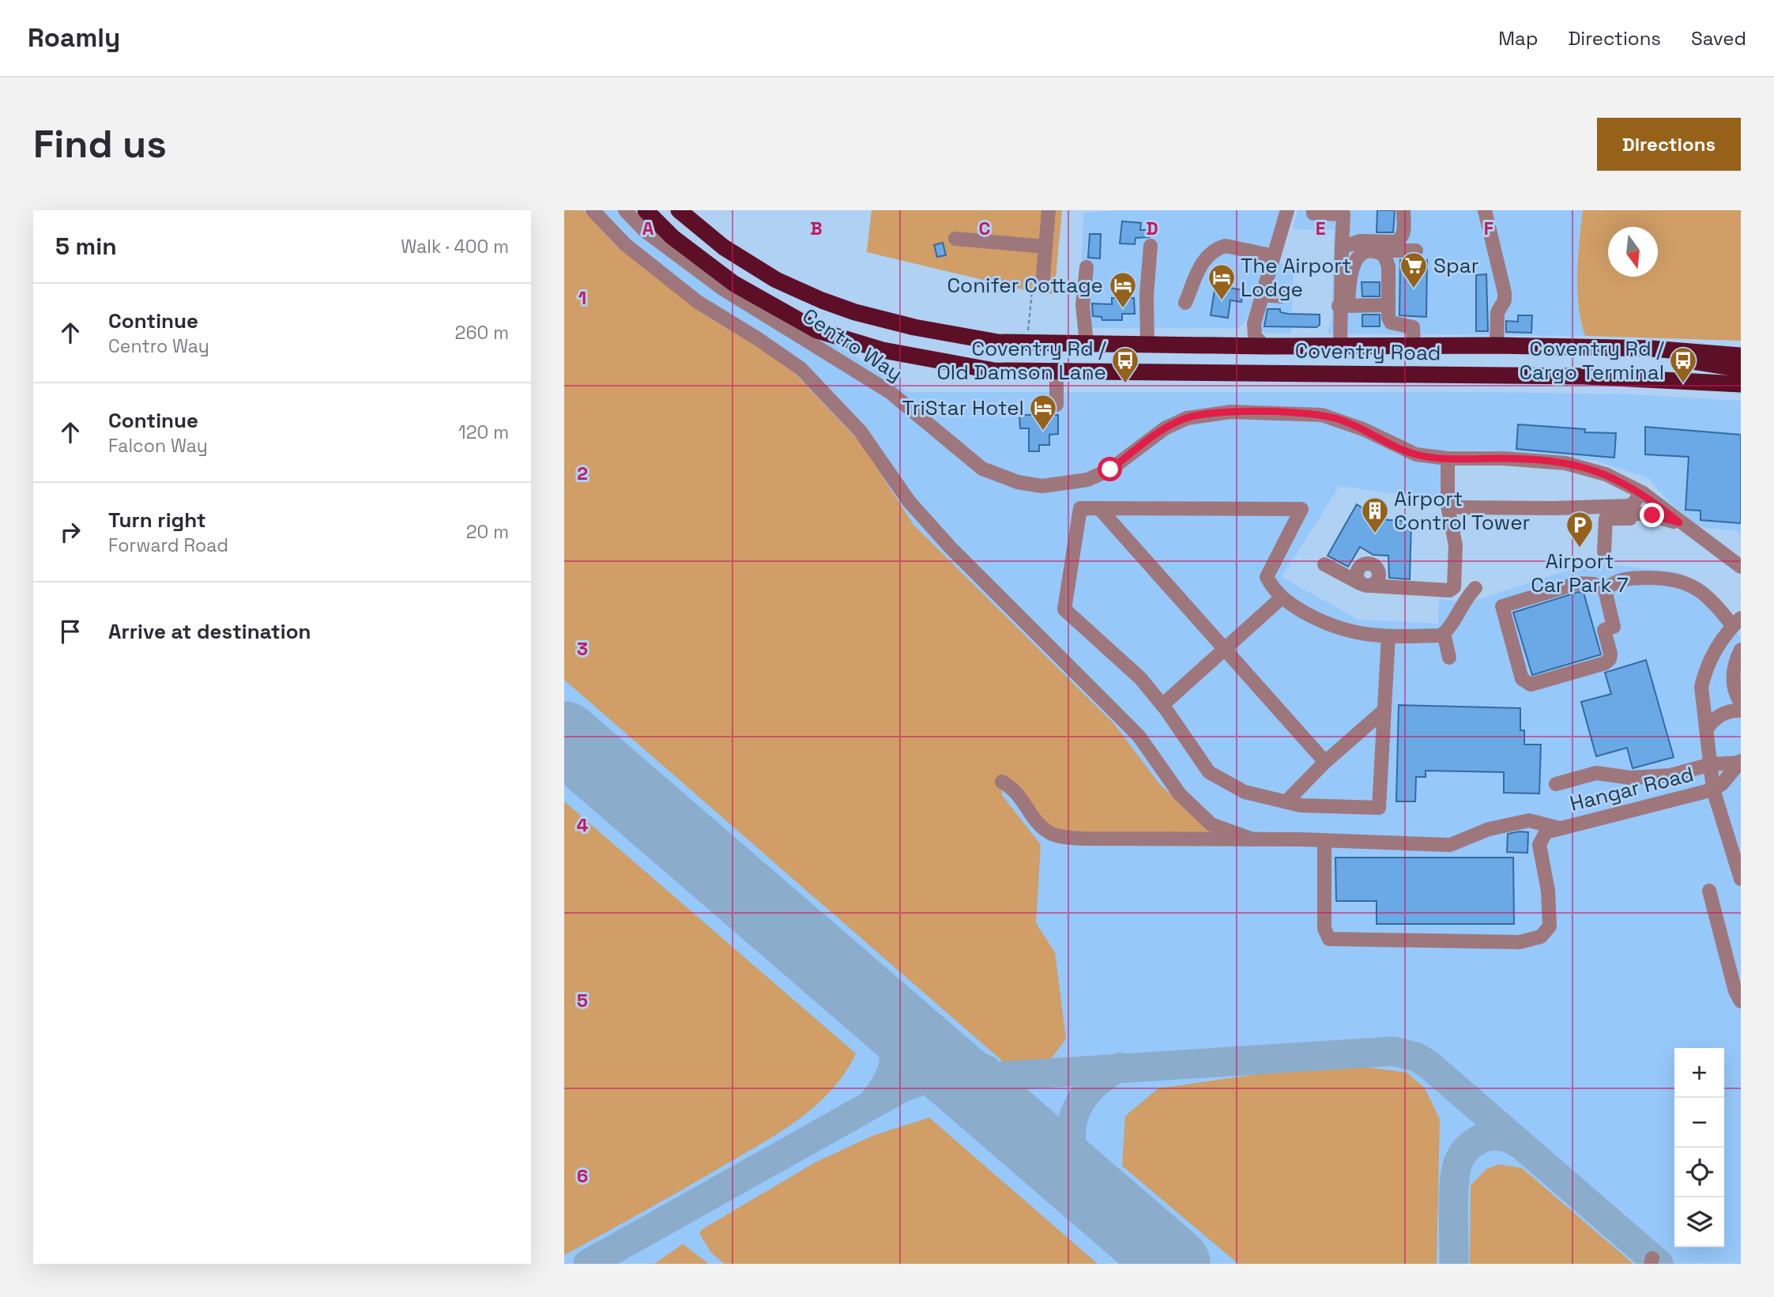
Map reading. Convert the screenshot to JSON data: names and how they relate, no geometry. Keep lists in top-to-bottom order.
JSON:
{
  "streets": {
    "highway": ["Coventry Road"],
    "street": ["Centro Way", "Hangar Road"]
  },
  "places": {
    "supermarket": ["Spar"],
    "hotel": ["The Airport Lodge", "Conifer Cottage", "TriStar Hotel"],
    "bus stop": ["Coventry Rd / Old Damson Lane", "Coventry Rd / Cargo Terminal"],
    "building": ["Airport Control Tower"],
    "parking": ["Airport Car Park 7"]
  },
  "north": "bottom",
  "page": {
    "header": "Roamly",
    "nav": ["Map", "Directions", "Saved"],
    "buttons": "Directions",
    "title": "Find us",
    "heading": ["5 min", "Walk · 400 m"],
    "list": [
      ["Continue", "Centro Way", "260 m"],
      ["Continue", "Falcon Way", "120 m"],
      ["Turn right", "Forward Road", "20 m"],
      "Arrive at destination"
    ],
    "map_buttons": ["+", "−"]
  },
  "grid": {
    "columns": [
      "A",
      "B",
      "C",
      "D",
      "E",
      "F"
    ],
    "rows": [
      "1",
      "2",
      "3",
      "4",
      "5",
      "6"
    ]
  }
}
